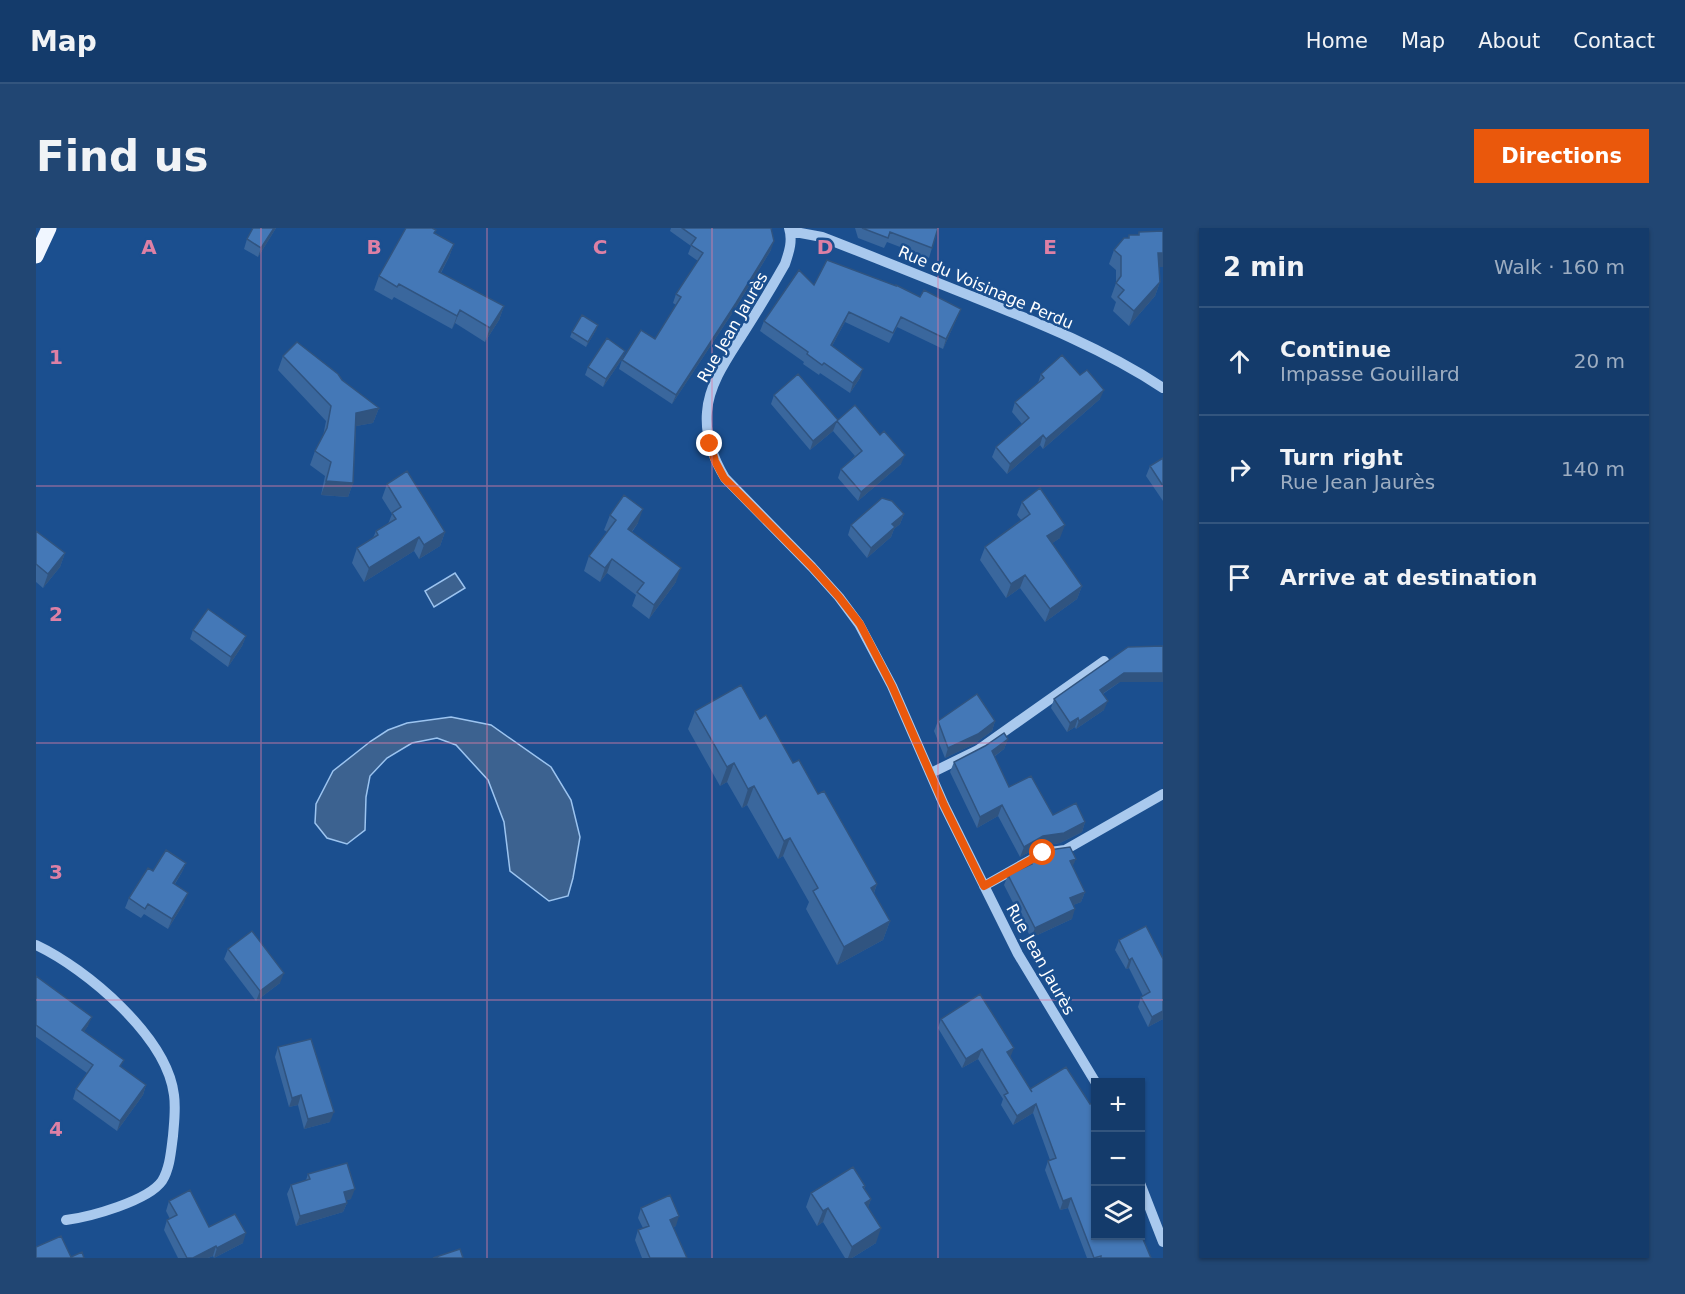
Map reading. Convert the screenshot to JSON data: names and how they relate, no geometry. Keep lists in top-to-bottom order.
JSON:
{
  "streets": {
    "street": ["Rue du Voisinage Perdu", "Rue Jean Jaurès"]
  },
  "crossings": [
    ["Rue du Voisinage Perdu", "Rue Jean Jaurès"]
  ],
  "page": {
    "header": "Map",
    "nav": [
      "Home",
      "Map",
      "About",
      "Contact"
    ],
    "buttons": "Directions",
    "title": "Find us",
    "heading": ["2 min", "Walk · 160 m"],
    "list": [
      ["Continue", "Impasse Gouillard", "20 m"],
      ["Turn right", "Rue Jean Jaurès", "140 m"],
      "Arrive at destination"
    ],
    "map_buttons": ["+", "−"]
  },
  "grid": {
    "columns": [
      "A",
      "B",
      "C",
      "D",
      "E"
    ],
    "rows": [
      "1",
      "2",
      "3",
      "4"
    ]
  }
}
